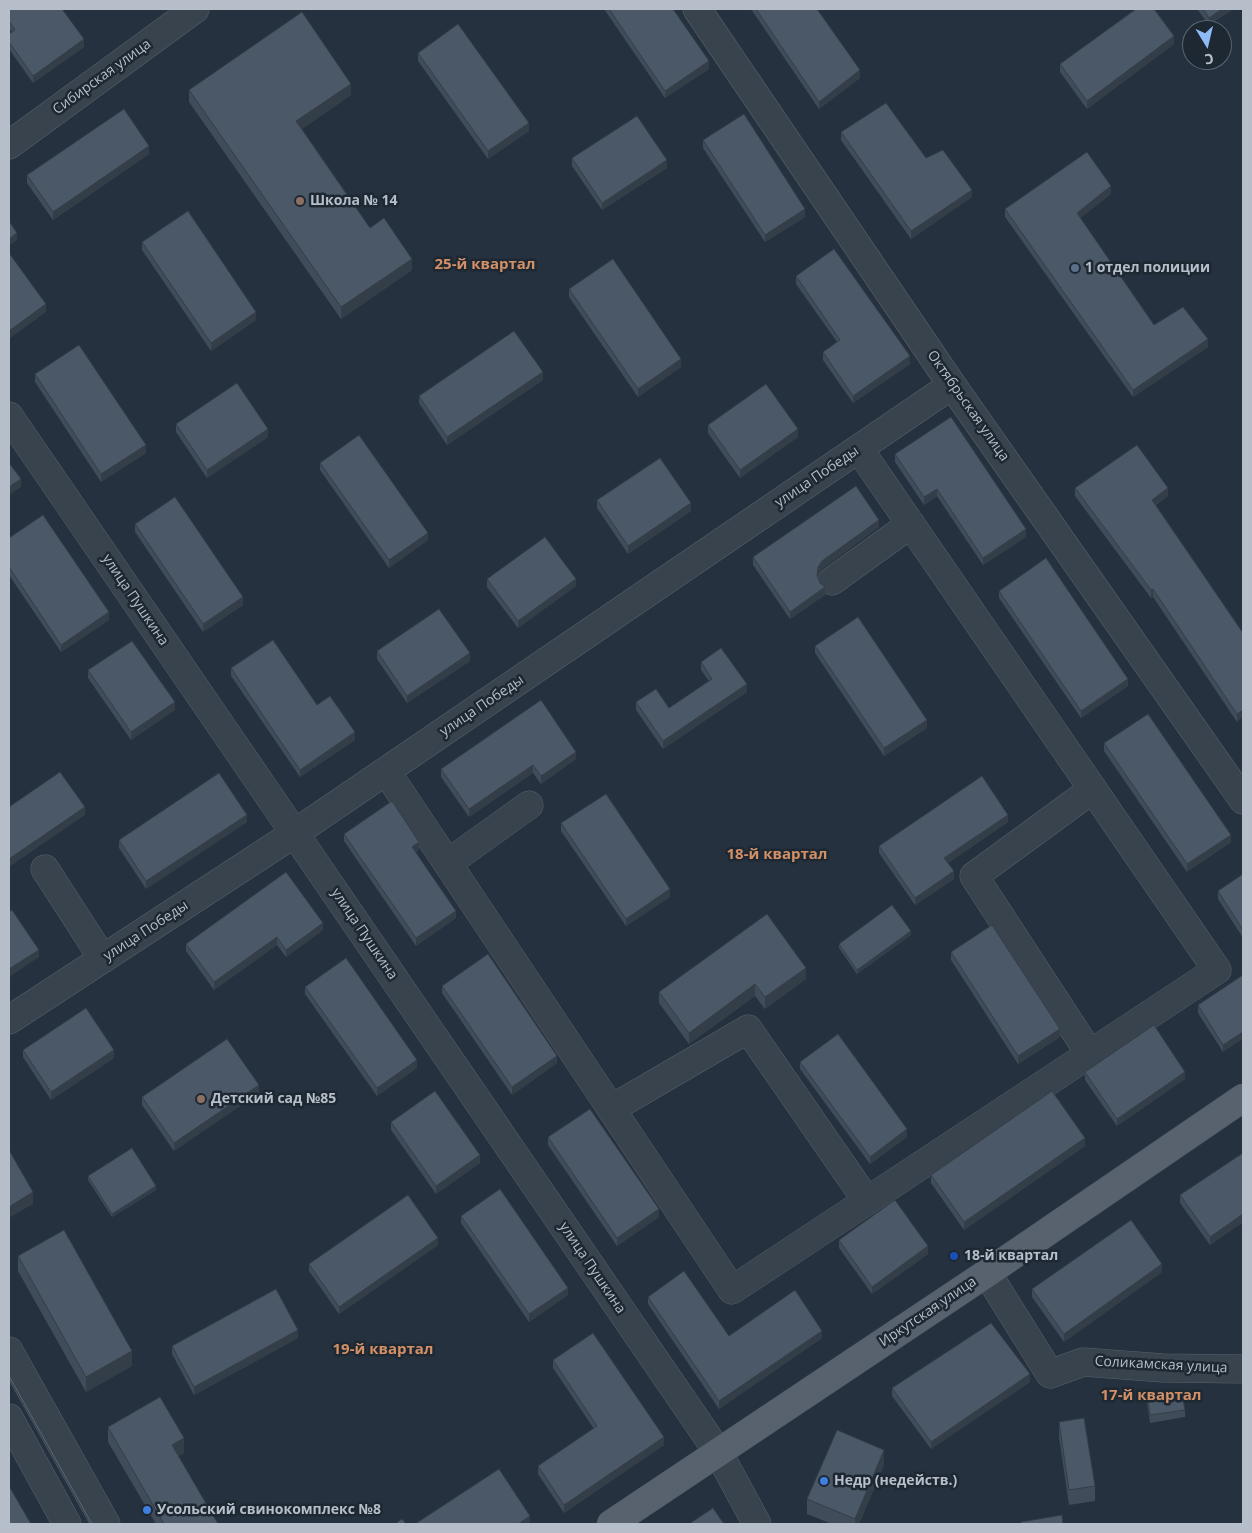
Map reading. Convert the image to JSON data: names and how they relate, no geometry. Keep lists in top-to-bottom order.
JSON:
{
  "streets": {
    "main road": ["Иркутская улица"],
    "street": [
      "Сибирская улица",
      "Октябрьская улица",
      "улица Победы",
      "улица Пушкина",
      "Соликамская улица"
    ]
  },
  "crossings": [
    ["Октябрьская улица", "улица Победы"],
    ["улица Победы", "улица Пушкина"],
    ["улица Пушкина", "Иркутская улица"],
    ["Иркутская улица", "Соликамская улица"]
  ],
  "districts": [
    "25-й квартал",
    "18-й квартал",
    "19-й квартал",
    "17-й квартал"
  ],
  "places": [
    "Школа № 14",
    "1 отдел полиции",
    "Детский сад №85",
    "18-й квартал",
    "Недр (недейств.)",
    "Усольский свинокомплекс №8"
  ],
  "north": "bottom"
}
